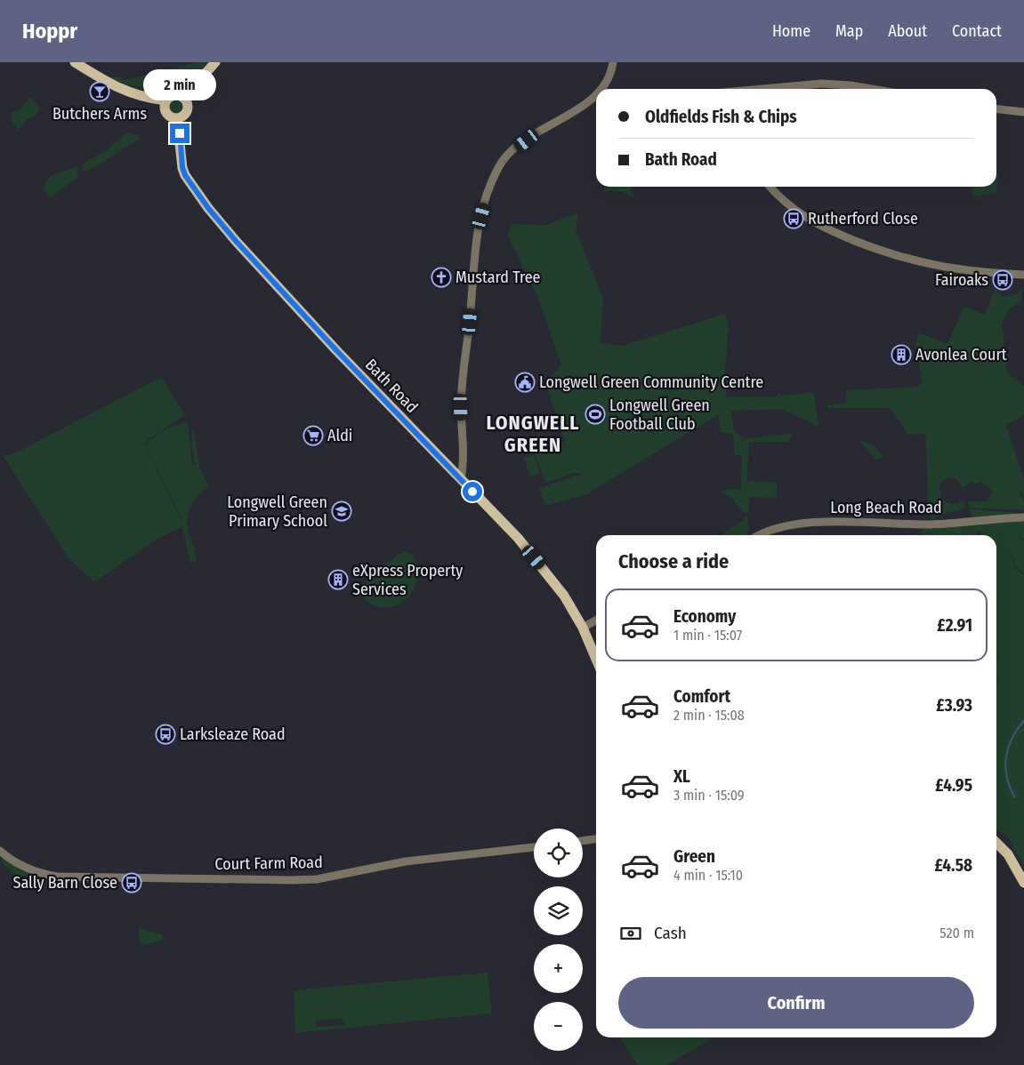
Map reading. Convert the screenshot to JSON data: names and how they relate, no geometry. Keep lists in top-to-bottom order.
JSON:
{
  "streets": {
    "main road": ["Bath Road"],
    "street": ["Long Beach Road", "Court Farm Road"]
  },
  "districts": ["LONGWELL GREEN"],
  "places": {
    "bar": ["Butchers Arms"],
    "bus stop": [
      "Rutherford Close",
      "Fairoaks",
      "Larksleaze Road",
      "Sally Barn Close"
    ],
    "church": ["Mustard Tree"],
    "building": ["Avonlea Court", "eXpress Property Services"],
    "public building": ["Longwell Green Community Centre"],
    "sports": ["Longwell Green Football Club"],
    "supermarket": ["Aldi"],
    "school or university": ["Longwell Green Primary School"]
  },
  "page": {
    "header": "Hoppr",
    "nav": [
      "Home",
      "Map",
      "About",
      "Contact"
    ],
    "bubble": "2 min",
    "banner": ["Oldfields Fish & Chips", "Bath Road"],
    "heading": "Choose a ride",
    "list": [
      {
        "name": "Economy",
        "note": "1 min · 15:07",
        "value": "£2.91"
      },
      {
        "name": "Comfort",
        "note": "2 min · 15:08",
        "value": "£3.93"
      },
      {
        "name": "XL",
        "note": "3 min · 15:09",
        "value": "£4.95"
      },
      {
        "name": "Green",
        "note": "4 min · 15:10",
        "value": "£4.58"
      }
    ],
    "map_buttons": ["+", "−"],
    "pay": ["Cash", "520 m"],
    "buttons": "Confirm"
  }
}
